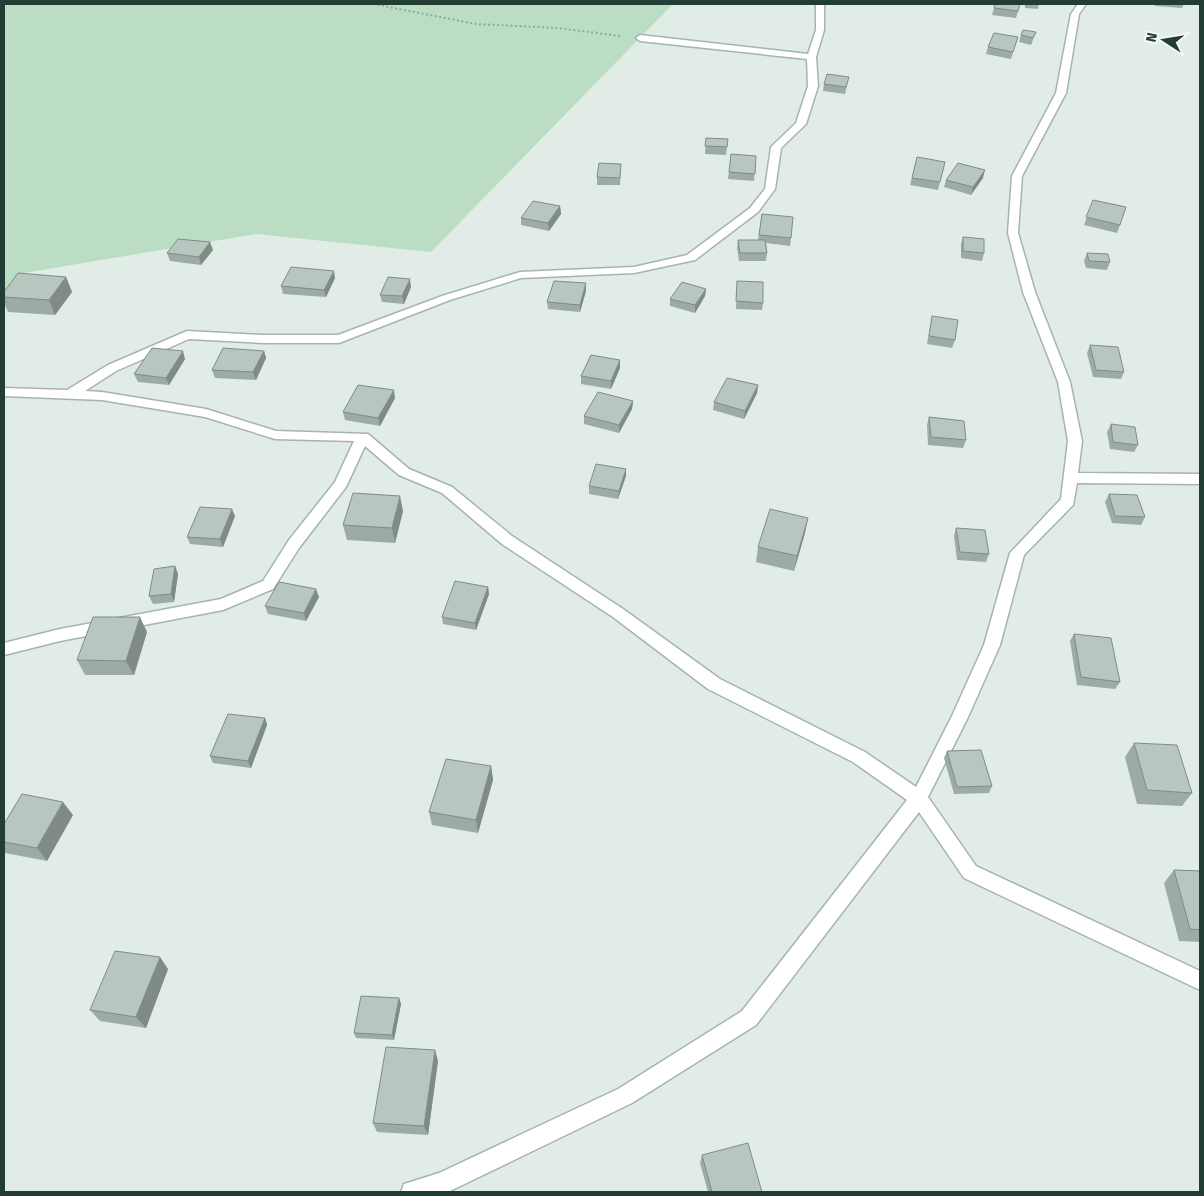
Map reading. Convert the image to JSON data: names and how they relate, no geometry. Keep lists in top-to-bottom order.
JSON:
{
  "north": "left"
}
